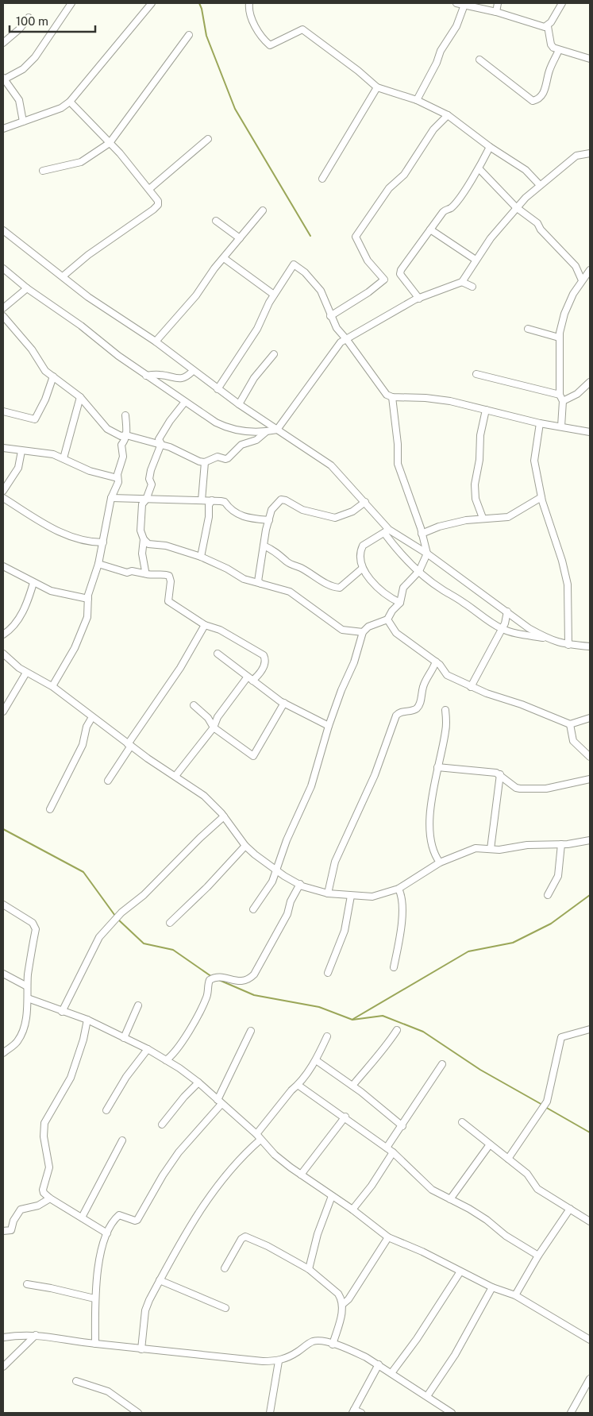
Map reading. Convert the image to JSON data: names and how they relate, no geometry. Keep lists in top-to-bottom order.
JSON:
{
  "scale_bar": "100 m"
}
